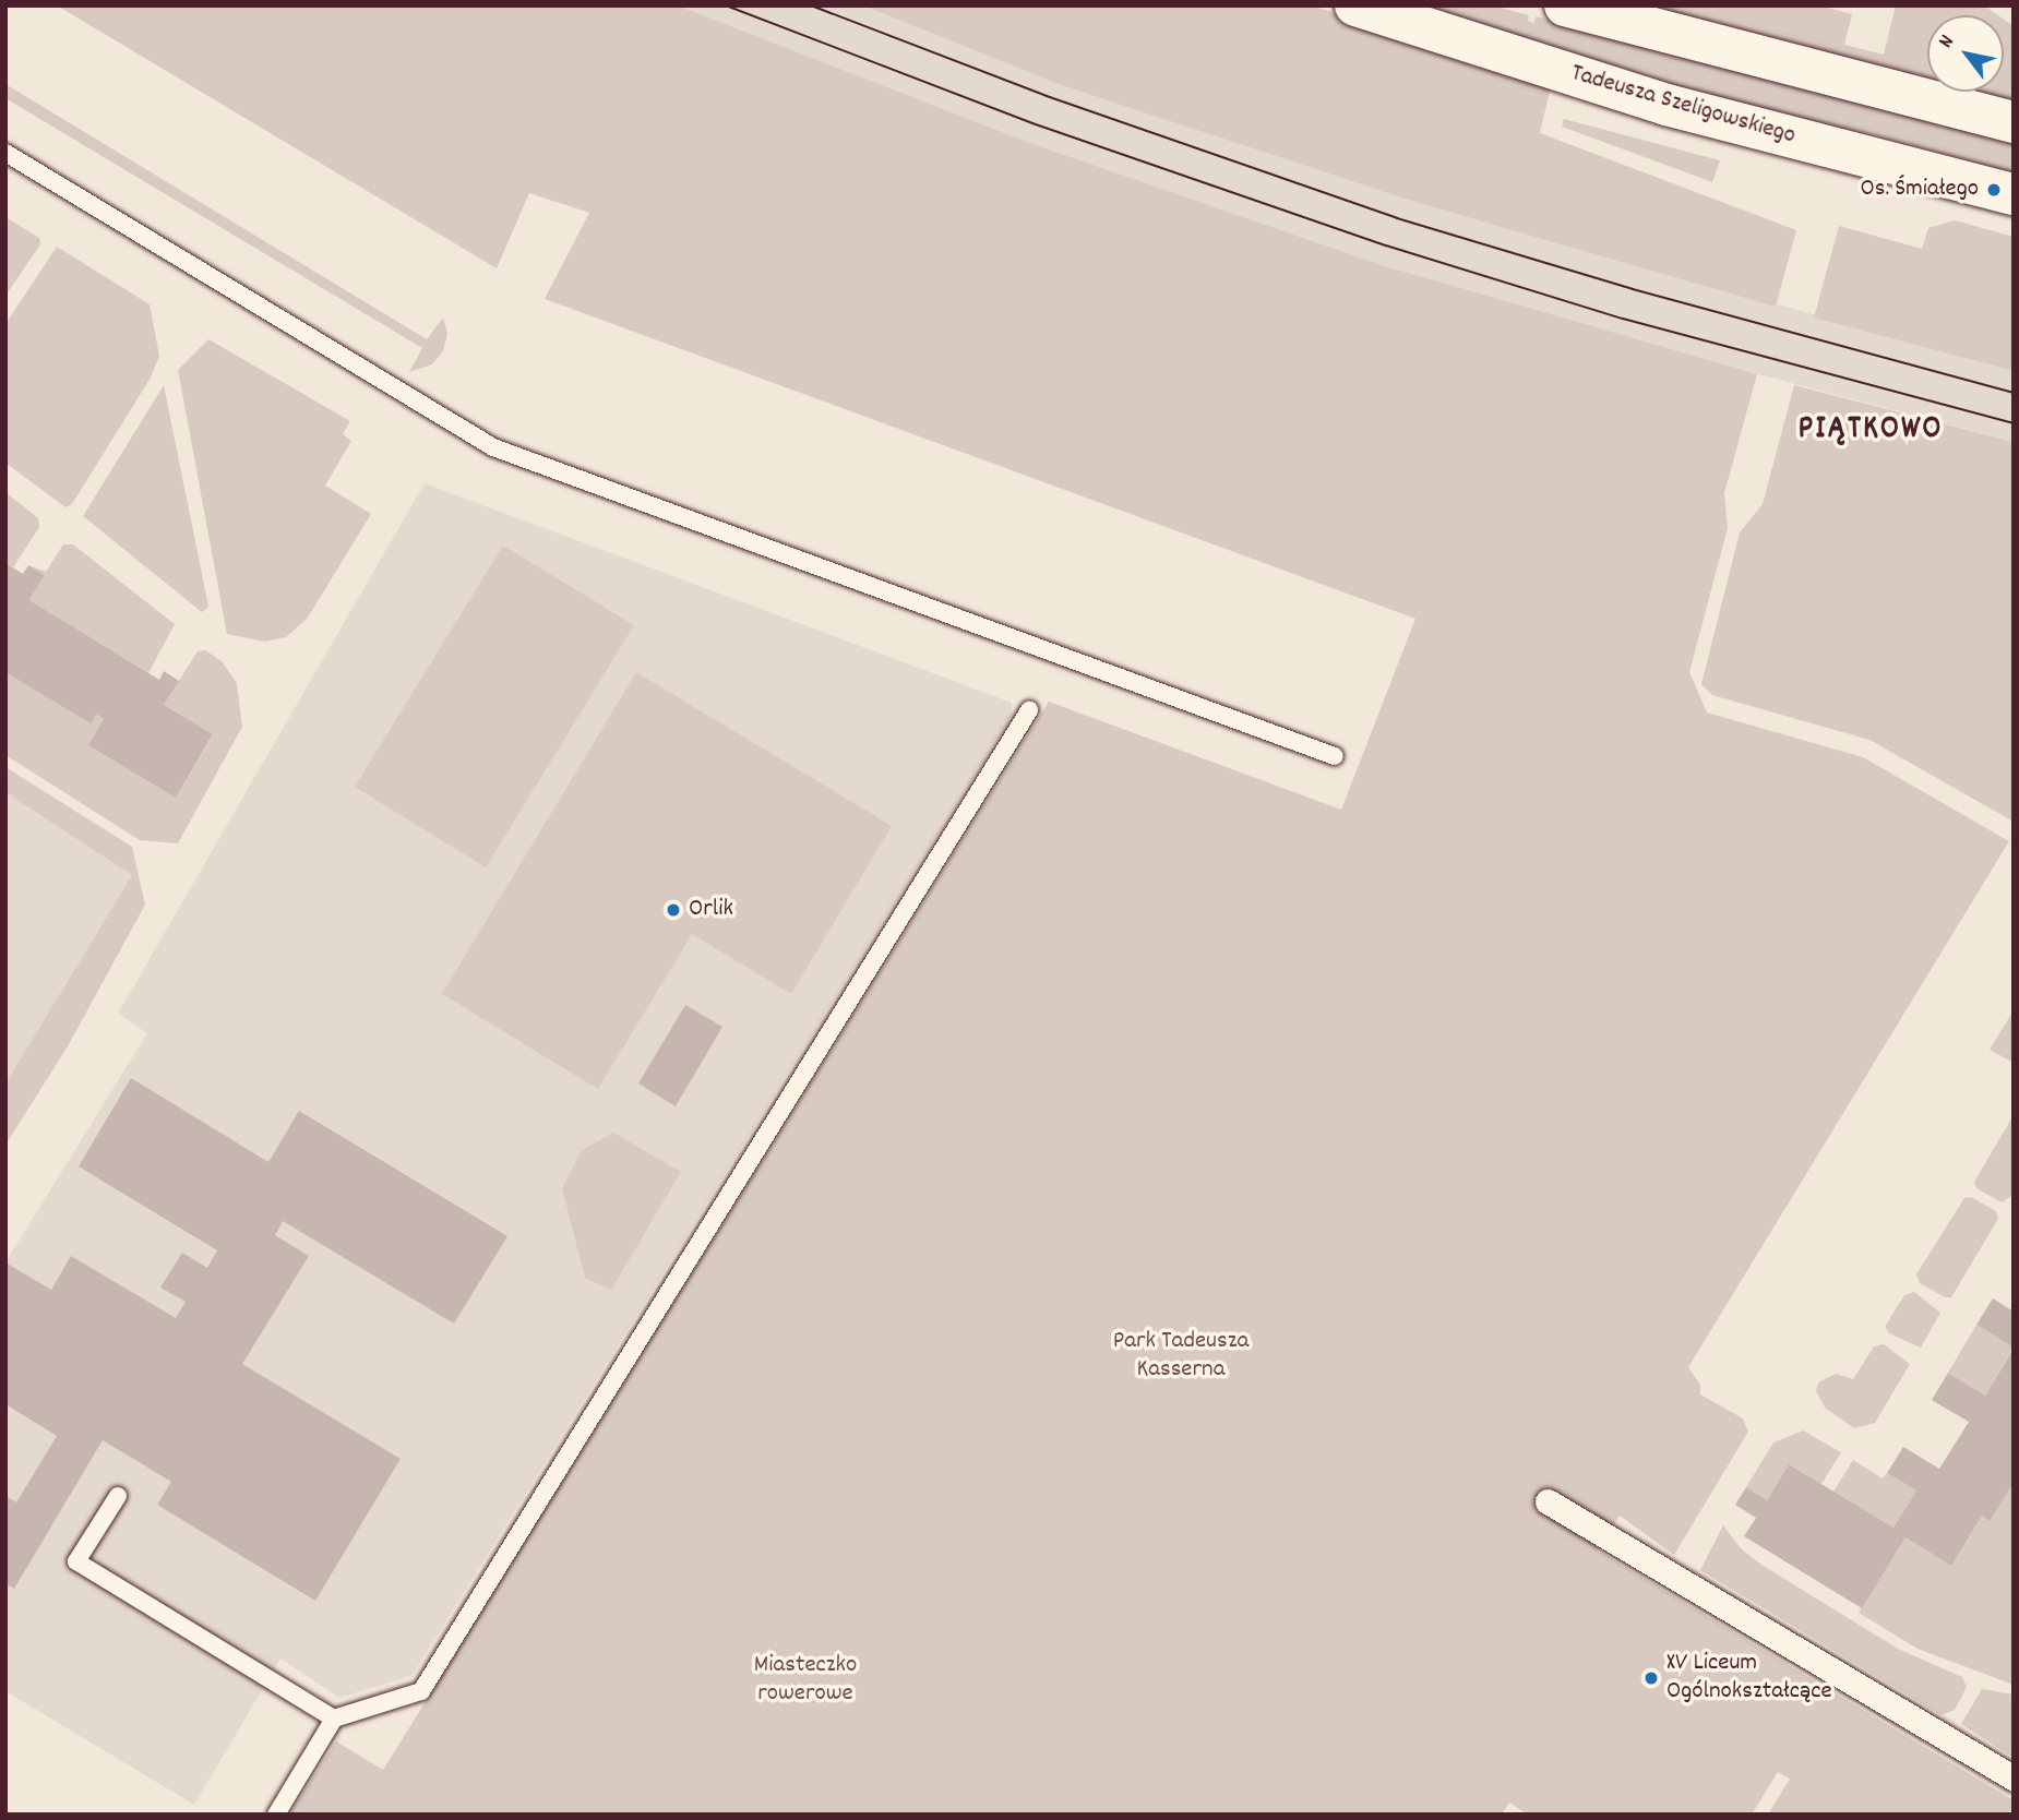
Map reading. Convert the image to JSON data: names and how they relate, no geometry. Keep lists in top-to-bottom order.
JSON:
{
  "streets": {
    "street": ["Tadeusza Szeligowskiego"]
  },
  "districts": ["PIĄTKOWO"],
  "parks": ["Park Tadeusza Kasserna", "Miasteczko rowerowe"],
  "places": ["Os. Śmiałego", "Orlik", "XV Liceum Ogólnokształcące"],
  "north": "top left"
}
